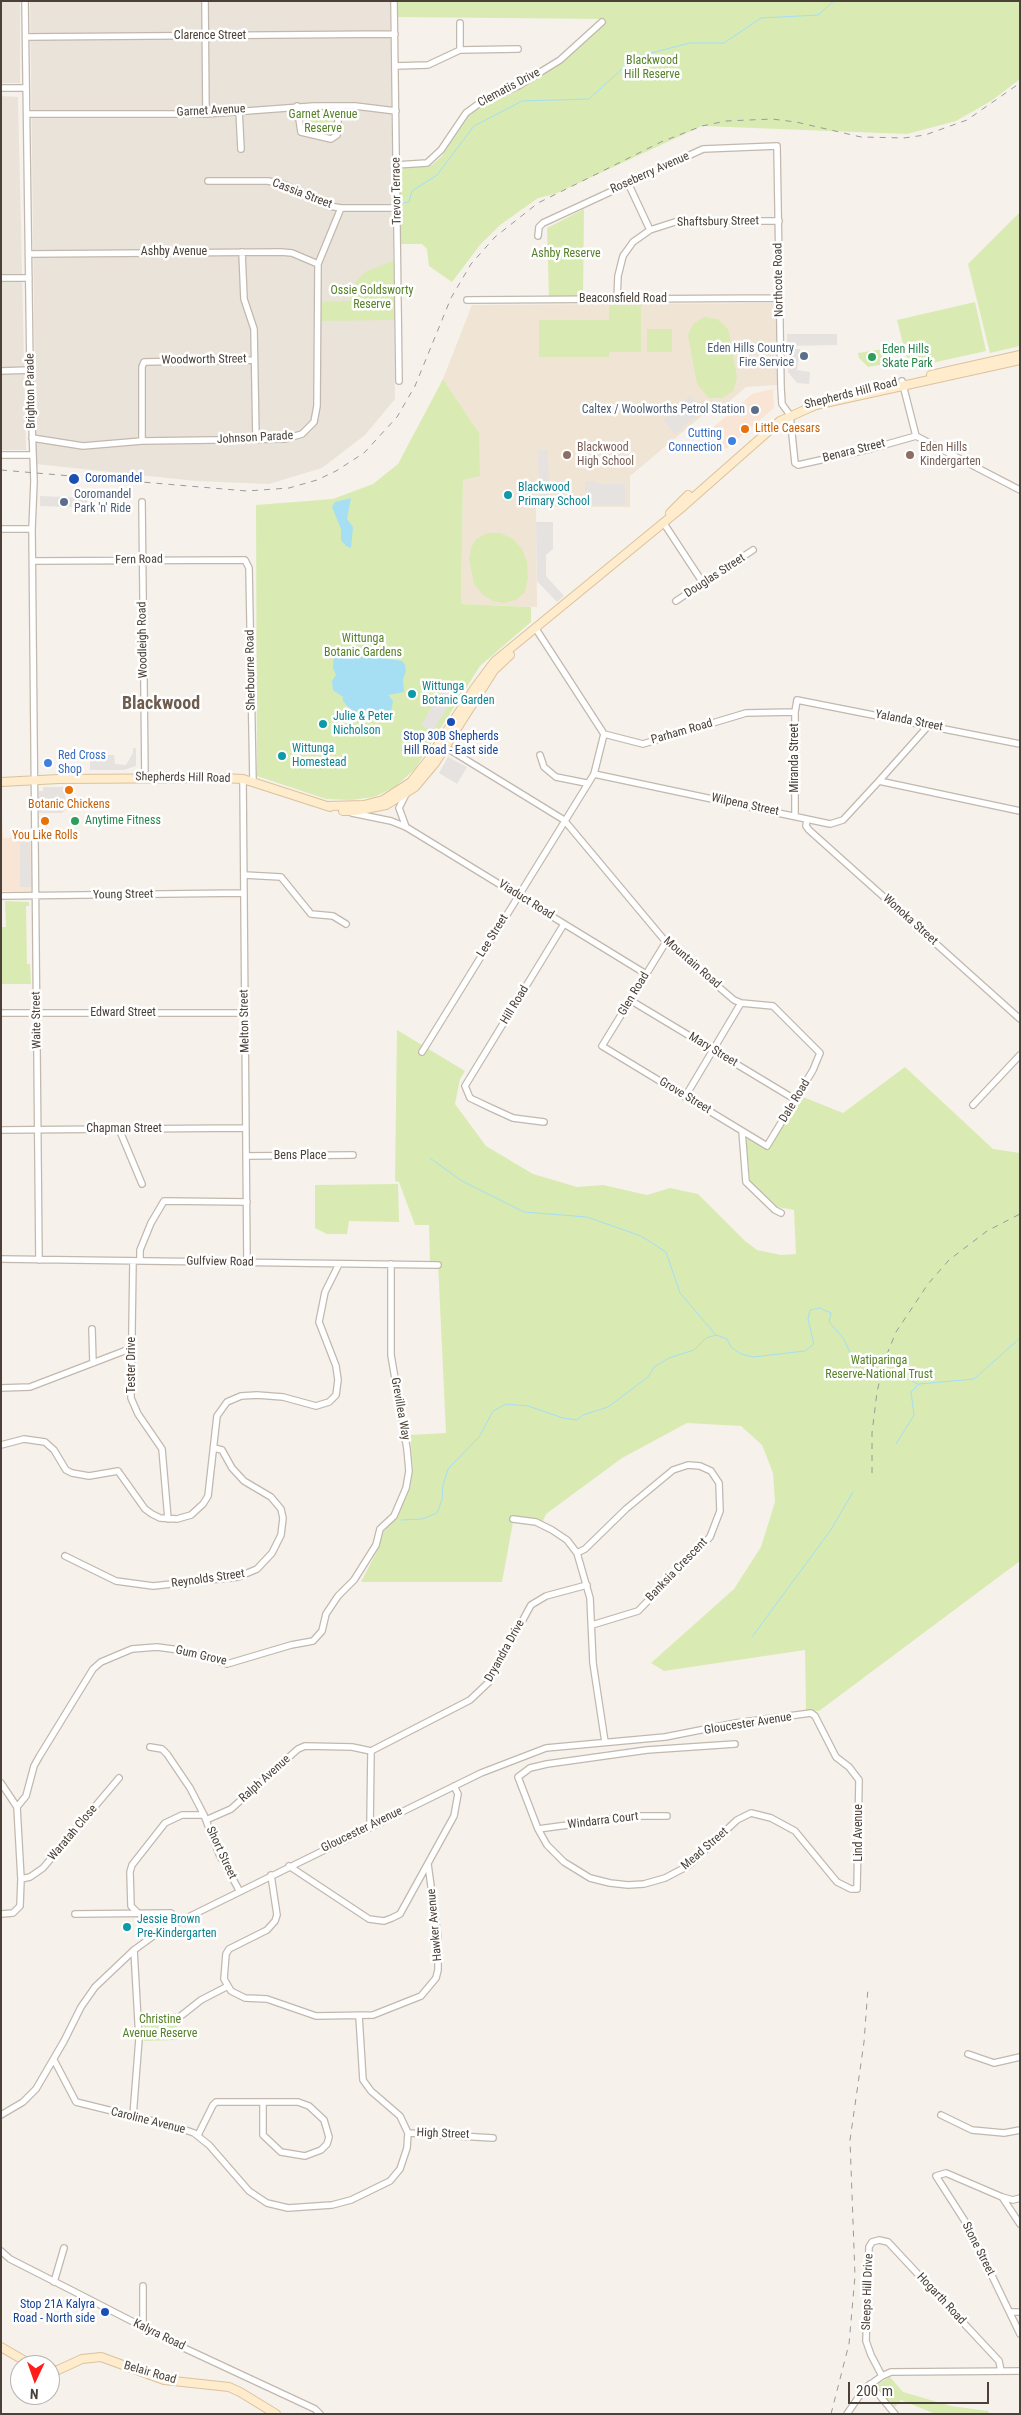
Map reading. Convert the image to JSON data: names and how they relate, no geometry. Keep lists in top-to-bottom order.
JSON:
{
  "streets": {
    "main road": ["Shepherds Hill Road", "Belair Road"],
    "street": [
      "Clarence Street",
      "Clematis Drive",
      "Garnet Avenue",
      "Roseberry Avenue",
      "Trevor Terrace",
      "Cassia Street",
      "Shaftsbury Street",
      "Ashby Avenue",
      "Northcote Road",
      "Beaconsfield Road",
      "Woodworth Street",
      "Brighton Parade",
      "Johnson Parade",
      "Benara Street",
      "Fern Road",
      "Douglas Street",
      "Woodleigh Road",
      "Sherbourne Road",
      "Yalanda Street",
      "Parham Road",
      "Miranda Street",
      "Wilpena Street",
      "Young Street",
      "Viaduct Road",
      "Wonoka Street",
      "Lee Street",
      "Mountain Road",
      "Glen Road",
      "Hill Road",
      "Edward Street",
      "Waite Street",
      "Melton Street",
      "Mary Street",
      "Grove Street",
      "Dale Road",
      "Chapman Street",
      "Bens Place",
      "Gulfview Road",
      "Tester Drive",
      "Grevillea Way",
      "Banksia Crescent",
      "Reynolds Street",
      "Dryandra Drive",
      "Gum Grove",
      "Gloucester Avenue",
      "Ralph Avenue",
      "Windarra Court",
      "Waratah Close",
      "Lind Avenue",
      "Mead Street",
      "Short Street",
      "Hawker Avenue",
      "Caroline Avenue",
      "High Street",
      "Stone Street",
      "Sleeps Hill Drive",
      "Hogarth Road",
      "Kalyra Road"
    ]
  },
  "crossings": [
    ["Clarence Street", "Trevor Terrace"],
    ["Clarence Street", "Brighton Parade"],
    ["Clematis Drive", "Trevor Terrace"],
    ["Garnet Avenue", "Trevor Terrace"],
    ["Garnet Avenue", "Brighton Parade"],
    ["Roseberry Avenue", "Northcote Road"],
    ["Trevor Terrace", "Cassia Street"],
    ["Cassia Street", "Johnson Parade"],
    ["Shaftsbury Street", "Northcote Road"],
    ["Shaftsbury Street", "Beaconsfield Road"],
    ["Ashby Avenue", "Brighton Parade"],
    ["Ashby Avenue", "Johnson Parade"],
    ["Northcote Road", "Beaconsfield Road"],
    ["Northcote Road", "Shepherds Hill Road"],
    ["Northcote Road", "Benara Street"],
    ["Woodworth Street", "Johnson Parade"],
    ["Brighton Parade", "Shepherds Hill Road"],
    ["Brighton Parade", "Johnson Parade"],
    ["Brighton Parade", "Fern Road"],
    ["Brighton Parade", "Waite Street"],
    ["Shepherds Hill Road", "Woodleigh Road"],
    ["Shepherds Hill Road", "Sherbourne Road"],
    ["Shepherds Hill Road", "Viaduct Road"],
    ["Shepherds Hill Road", "Waite Street"],
    ["Shepherds Hill Road", "Melton Street"],
    ["Fern Road", "Woodleigh Road"],
    ["Fern Road", "Sherbourne Road"],
    ["Yalanda Street", "Miranda Street"],
    ["Yalanda Street", "Wilpena Street"],
    ["Parham Road", "Miranda Street"],
    ["Miranda Street", "Wilpena Street"],
    ["Wilpena Street", "Wonoka Street"],
    ["Young Street", "Waite Street"],
    ["Young Street", "Melton Street"],
    ["Viaduct Road", "Lee Street"],
    ["Viaduct Road", "Glen Road"],
    ["Viaduct Road", "Hill Road"],
    ["Lee Street", "Mountain Road"],
    ["Mountain Road", "Glen Road"],
    ["Mountain Road", "Dale Road"],
    ["Glen Road", "Mary Street"],
    ["Glen Road", "Grove Street"],
    ["Edward Street", "Waite Street"],
    ["Edward Street", "Melton Street"],
    ["Waite Street", "Chapman Street"],
    ["Waite Street", "Gulfview Road"],
    ["Melton Street", "Chapman Street"],
    ["Melton Street", "Bens Place"],
    ["Melton Street", "Gulfview Road"],
    ["Mary Street", "Dale Road"],
    ["Grove Street", "Dale Road"],
    ["Gulfview Road", "Tester Drive"],
    ["Gulfview Road", "Grevillea Way"],
    ["Grevillea Way", "Gum Grove"],
    ["Dryandra Drive", "Ralph Avenue"],
    ["Gloucester Avenue", "Lind Avenue"],
    ["Gloucester Avenue", "Mead Street"],
    ["Gloucester Avenue", "Short Street"],
    ["Gloucester Avenue", "Caroline Avenue"],
    ["Ralph Avenue", "Short Street"],
    ["Windarra Court", "Mead Street"],
    ["Lind Avenue", "Mead Street"],
    ["Hawker Avenue", "High Street"],
    ["Caroline Avenue", "High Street"],
    ["Sleeps Hill Drive", "Hogarth Road"]
  ],
  "districts": ["Blackwood"],
  "parks": [
    "Blackwood Hill Reserve",
    "Garnet Avenue Reserve",
    "Ashby Reserve",
    "Ossie Goldsworty Reserve",
    "Wittunga Botanic Gardens",
    "Watiparinga Reserve-National Trust",
    "Christine Avenue Reserve"
  ],
  "places": [
    "Eden Hills Country Fire Service",
    "Eden Hills Skate Park",
    "Caltex / Woolworths Petrol Station",
    "Little Caesars",
    "Cutting Connection",
    "Blackwood High School",
    "Eden Hills Kindergarten",
    "Coromandel",
    "Blackwood Primary School",
    "Coromandel Park 'n' Ride",
    "Wittunga Botanic Garden",
    "Stop 30B Shepherds Hill Road - East side",
    "Julie & Peter Nicholson",
    "Wittunga Homestead",
    "Red Cross Shop",
    "Botanic Chickens",
    "You Like Rolls",
    "Anytime Fitness",
    "Jessie Brown Pre-Kindergarten",
    "Stop 21A Kalyra Road - North side"
  ],
  "scale_bar": "200 m",
  "north": "bottom"
}
